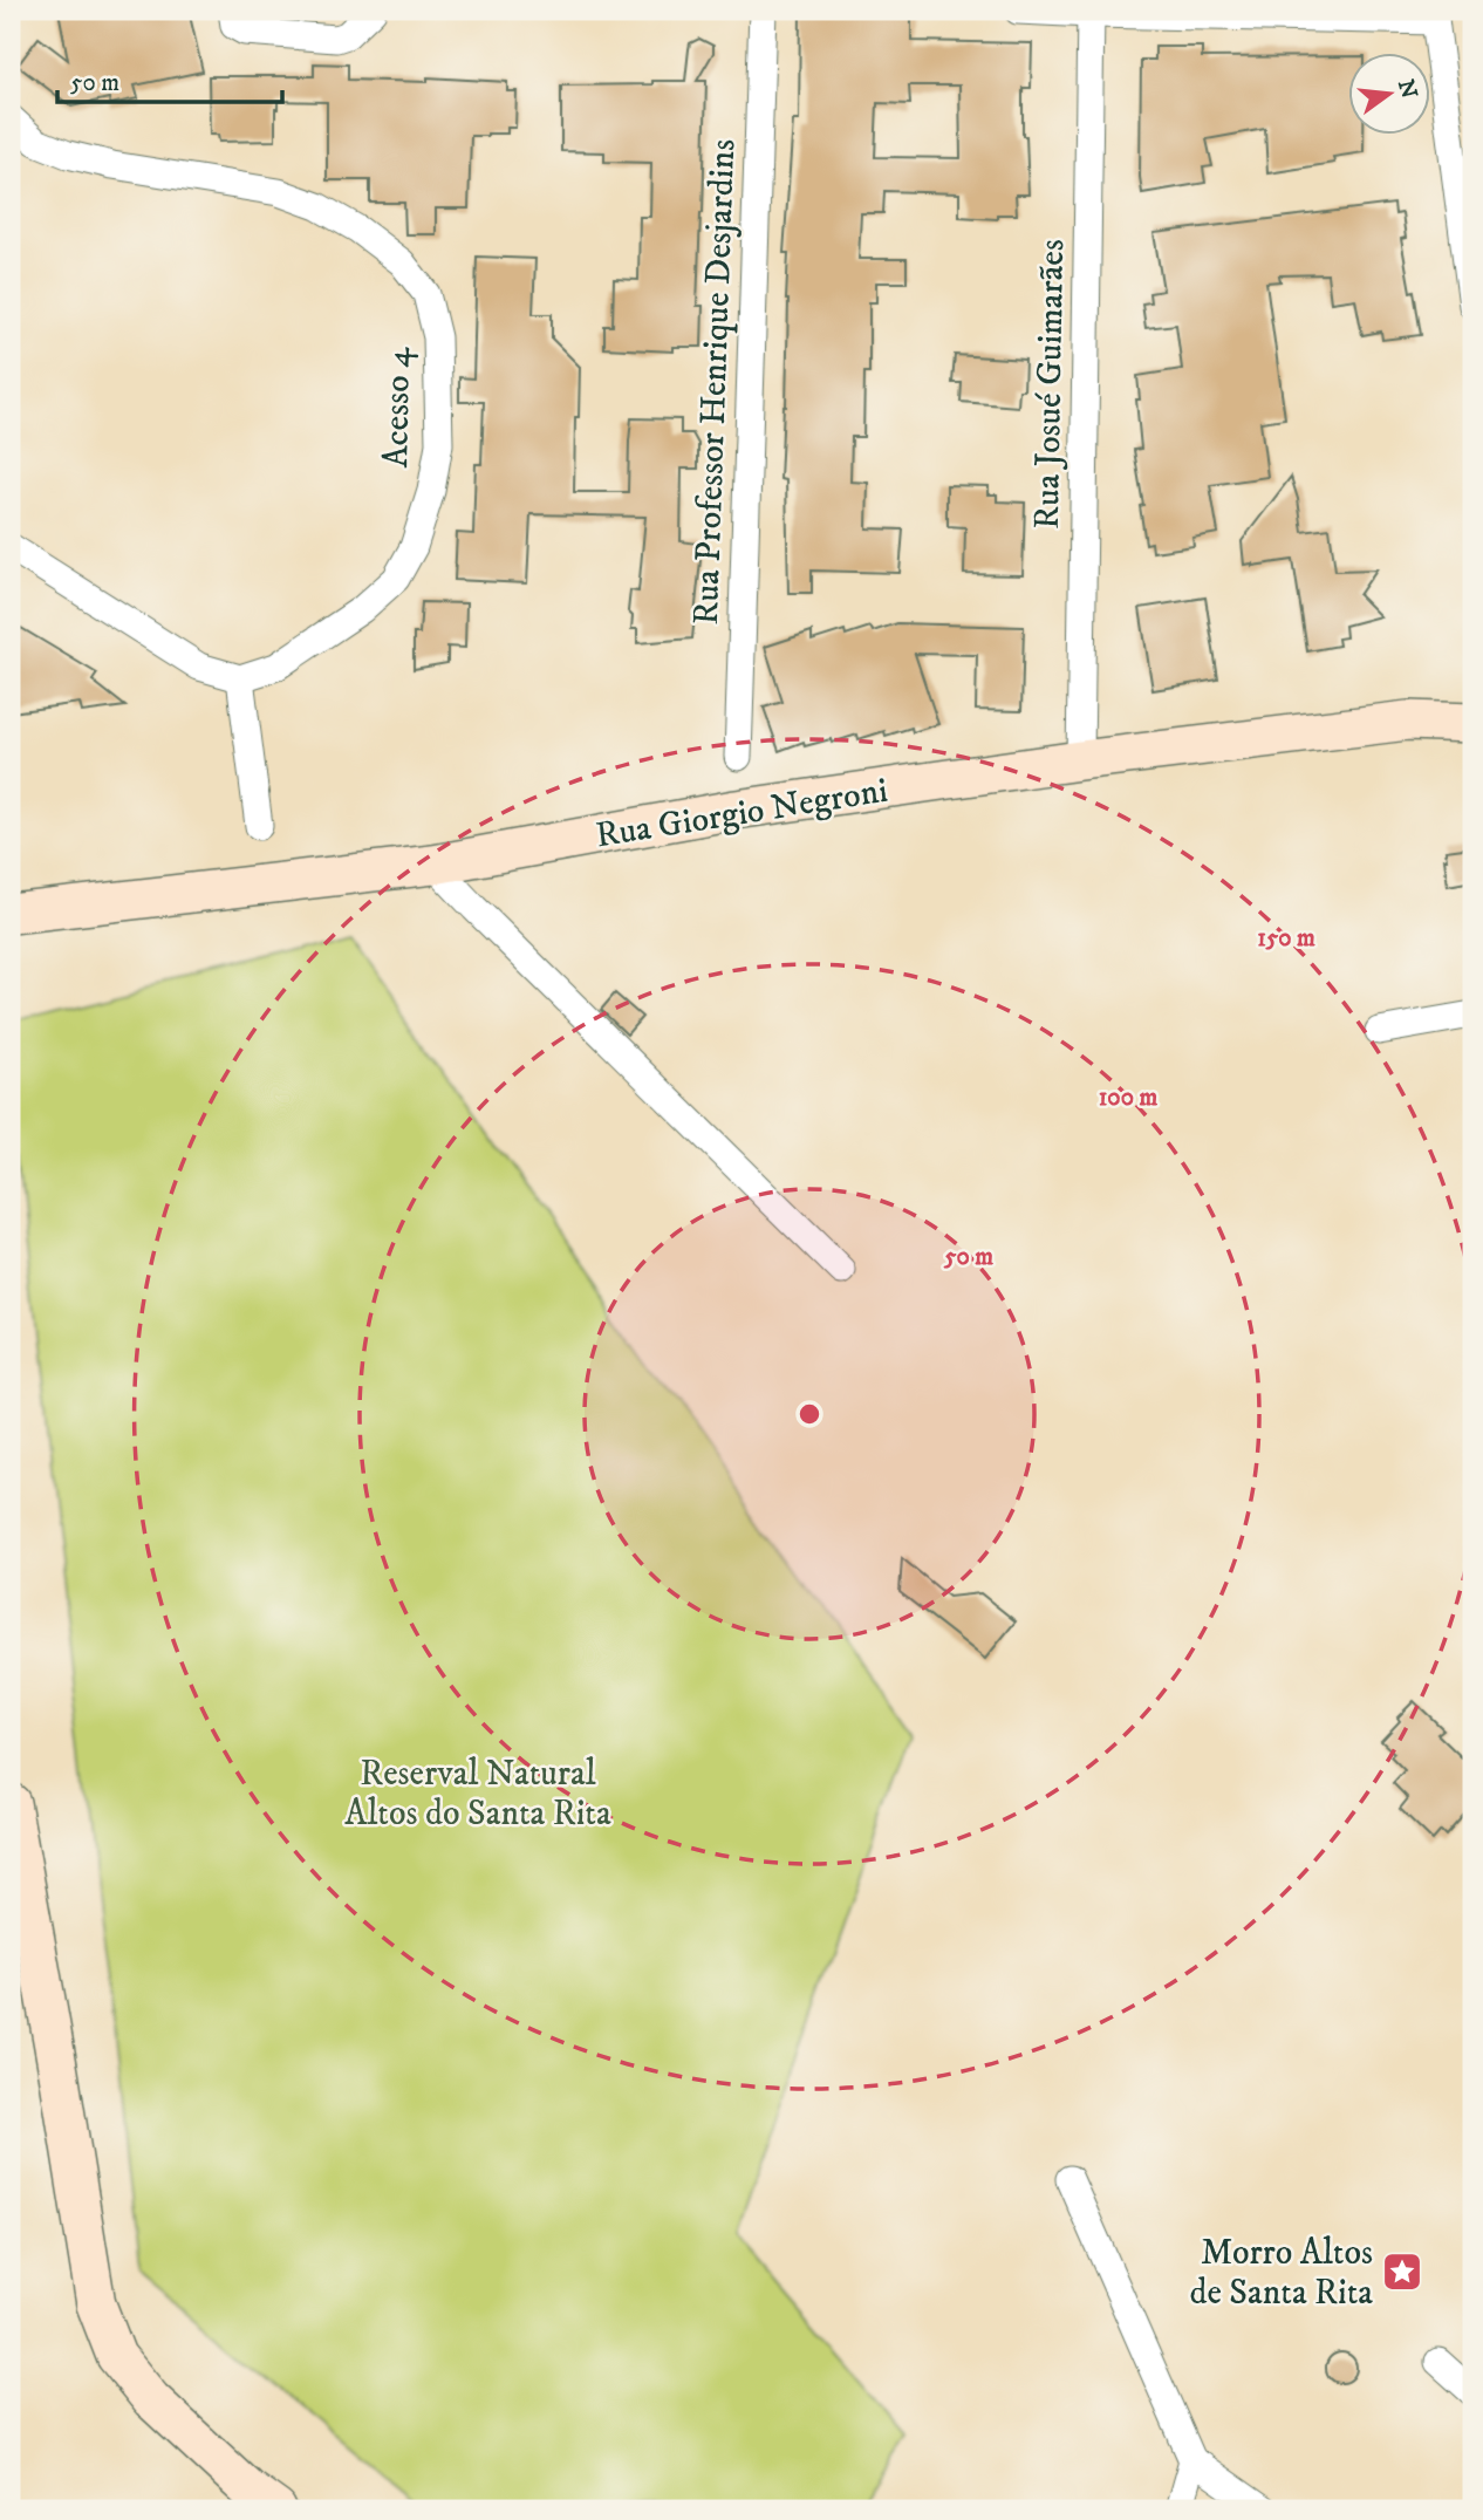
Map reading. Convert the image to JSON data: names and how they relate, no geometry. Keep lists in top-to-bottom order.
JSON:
{
  "streets": {
    "street": [
      "Rua Professor Henrique Desjardins",
      "Rua Josué Guimarães",
      "Acesso 4",
      "Rua Giorgio Negroni"
    ]
  },
  "crossings": [
    ["Rua Josué Guimarães", "Rua Giorgio Negroni"]
  ],
  "parks": ["Reserval Natural Altos do Santa Rita"],
  "places": {
    "place": ["Morro Altos de Santa Rita"]
  },
  "scale_bar": "50 m",
  "north": "right",
  "rings": ["150 m", "100 m", "50 m"]
}
